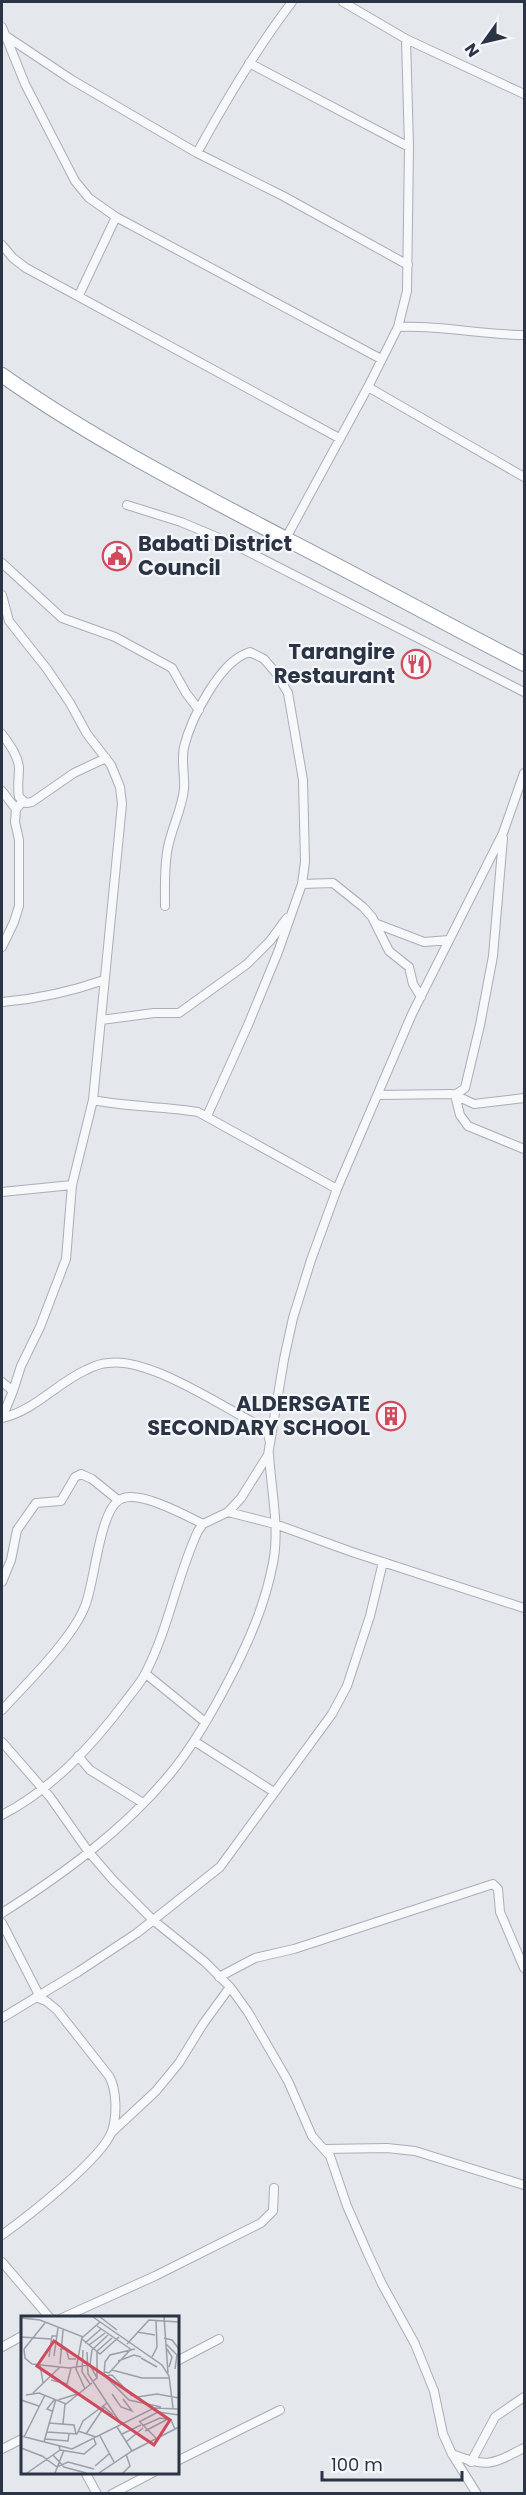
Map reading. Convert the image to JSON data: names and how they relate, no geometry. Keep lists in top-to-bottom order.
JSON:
{
  "places": {
    "public building": ["Babati District Council"],
    "restaurant": ["Tarangire Restaurant"],
    "building": ["ALDERSGATE SECONDARY SCHOOL"]
  },
  "scale_bar": "100 m",
  "north": "bottom left"
}
